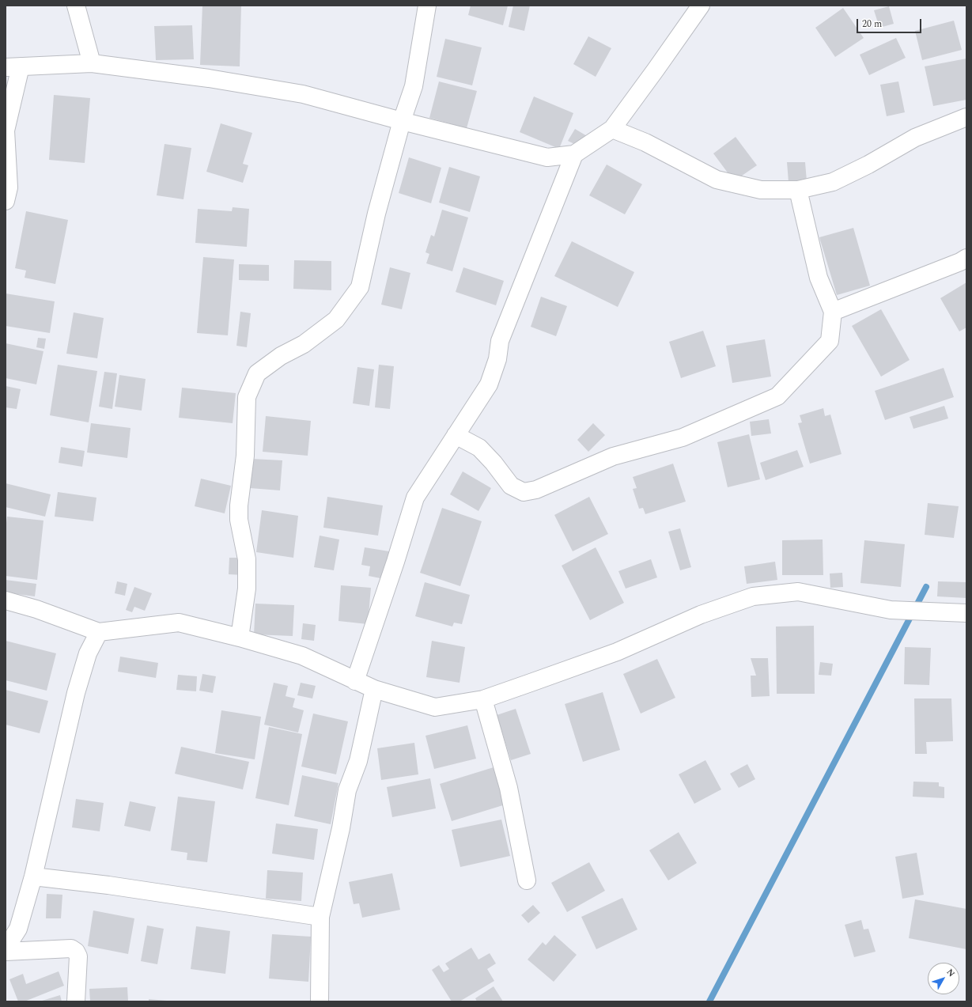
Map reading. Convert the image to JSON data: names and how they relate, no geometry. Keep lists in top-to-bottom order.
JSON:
{
  "scale_bar": "20 m",
  "north": "top right"
}
